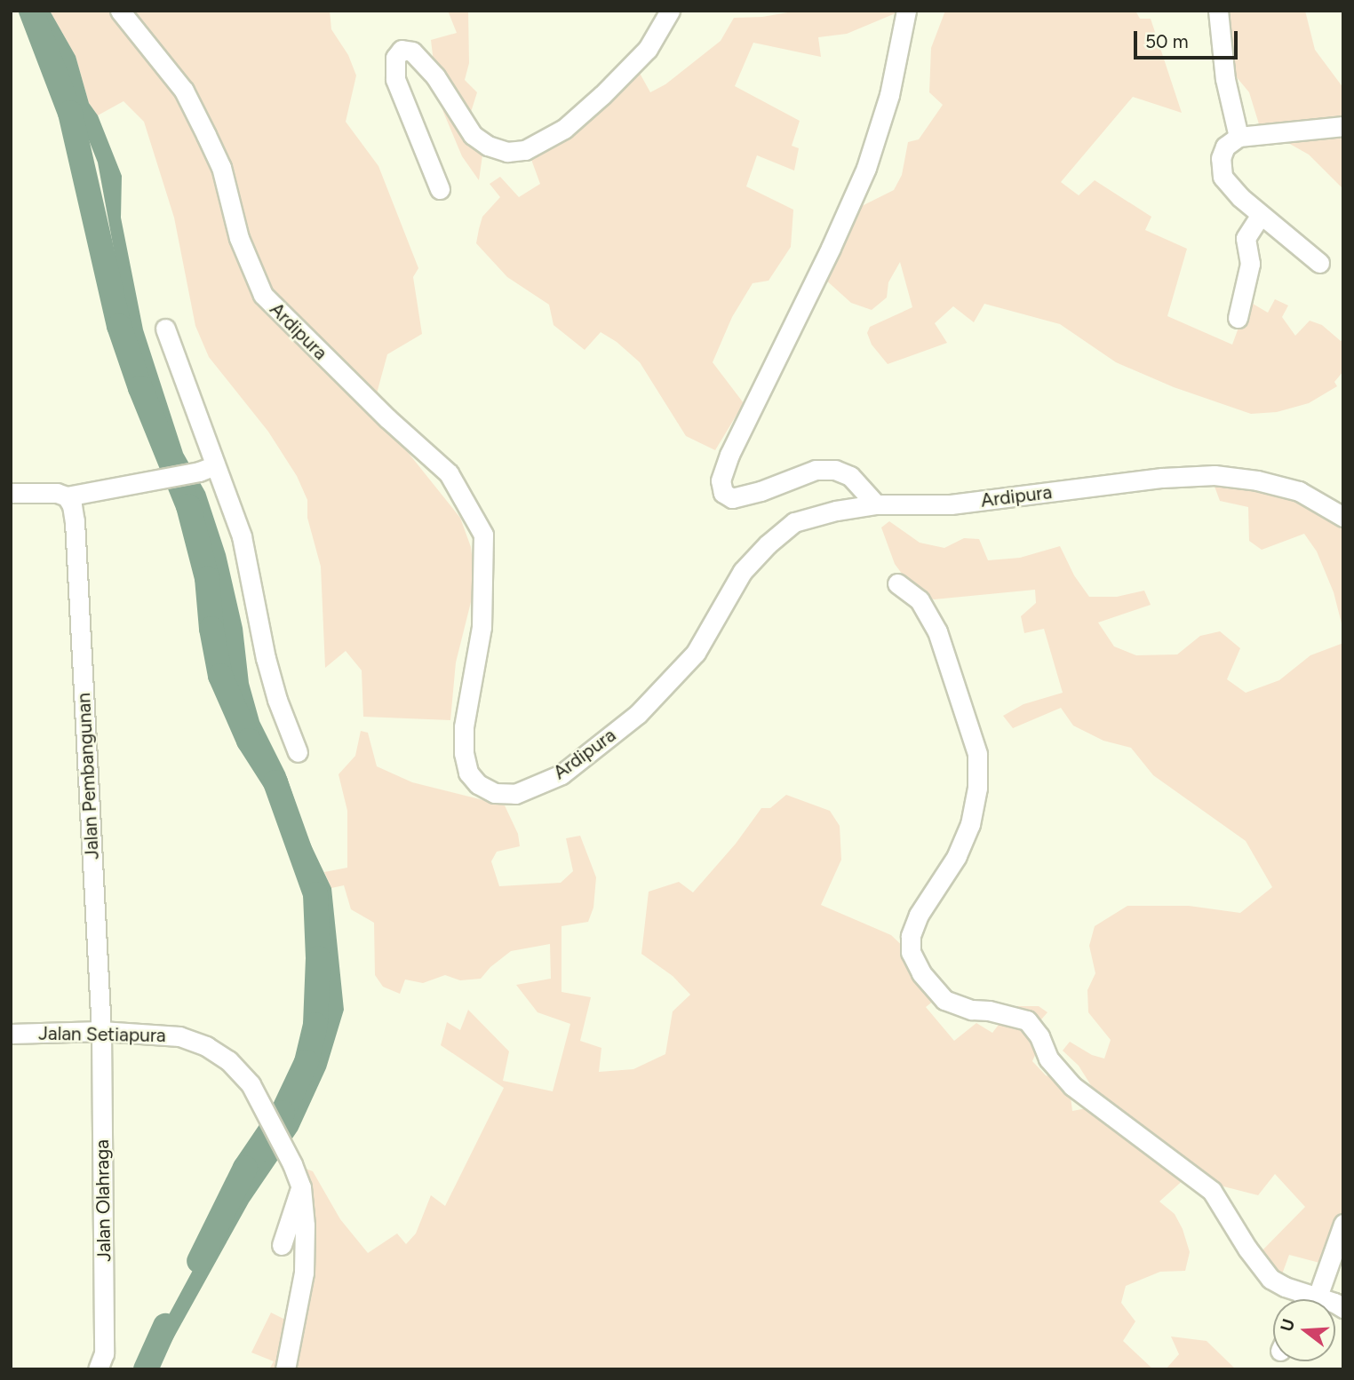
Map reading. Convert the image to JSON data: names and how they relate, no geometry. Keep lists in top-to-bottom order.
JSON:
{
  "streets": {
    "street": [
      "Ardipura",
      "Jalan Pembangunan",
      "Jalan Setiapura",
      "Jalan Olahraga"
    ]
  },
  "crossings": [
    ["Jalan Pembangunan", "Jalan Setiapura"],
    ["Jalan Pembangunan", "Jalan Olahraga"],
    ["Jalan Setiapura", "Jalan Olahraga"]
  ],
  "scale_bar": "50 m",
  "north": "left"
}
